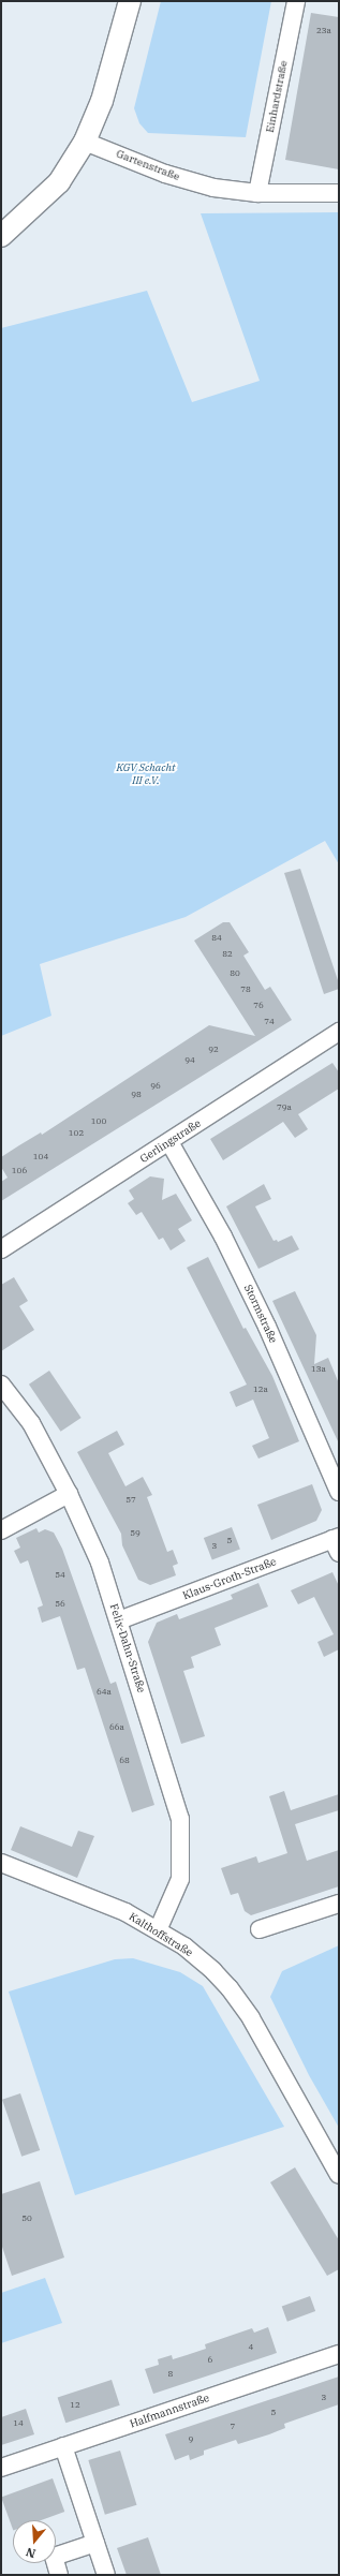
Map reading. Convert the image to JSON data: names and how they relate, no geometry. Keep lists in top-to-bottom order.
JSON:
{
  "streets": {
    "street": [
      "Einhardstraße",
      "Gartenstraße",
      "Gerlingstraße",
      "Stormstraße",
      "Klaus-Groth-Straße",
      "Felix-Dahn-Straße",
      "Kalthoffstraße",
      "Halfmannstraße"
    ]
  },
  "crossings": [
    ["Einhardstraße", "Gartenstraße"],
    ["Gerlingstraße", "Stormstraße"],
    ["Klaus-Groth-Straße", "Felix-Dahn-Straße"],
    ["Felix-Dahn-Straße", "Kalthoffstraße"]
  ],
  "parks": ["KGV Schacht III e.V."],
  "house_numbers": [
    "23a",
    "84",
    "82",
    "80",
    "78",
    "76",
    "74",
    "92",
    "94",
    "96",
    "98",
    "79a",
    "100",
    "102",
    "104",
    "106",
    "13a",
    "12a",
    "57",
    "59",
    "5",
    "3",
    "54",
    "56",
    "64a",
    "66a",
    "68",
    "50",
    "4",
    "6",
    "8",
    "3",
    "12",
    "5",
    "14",
    "7",
    "9"
  ],
  "north": "bottom"
}
